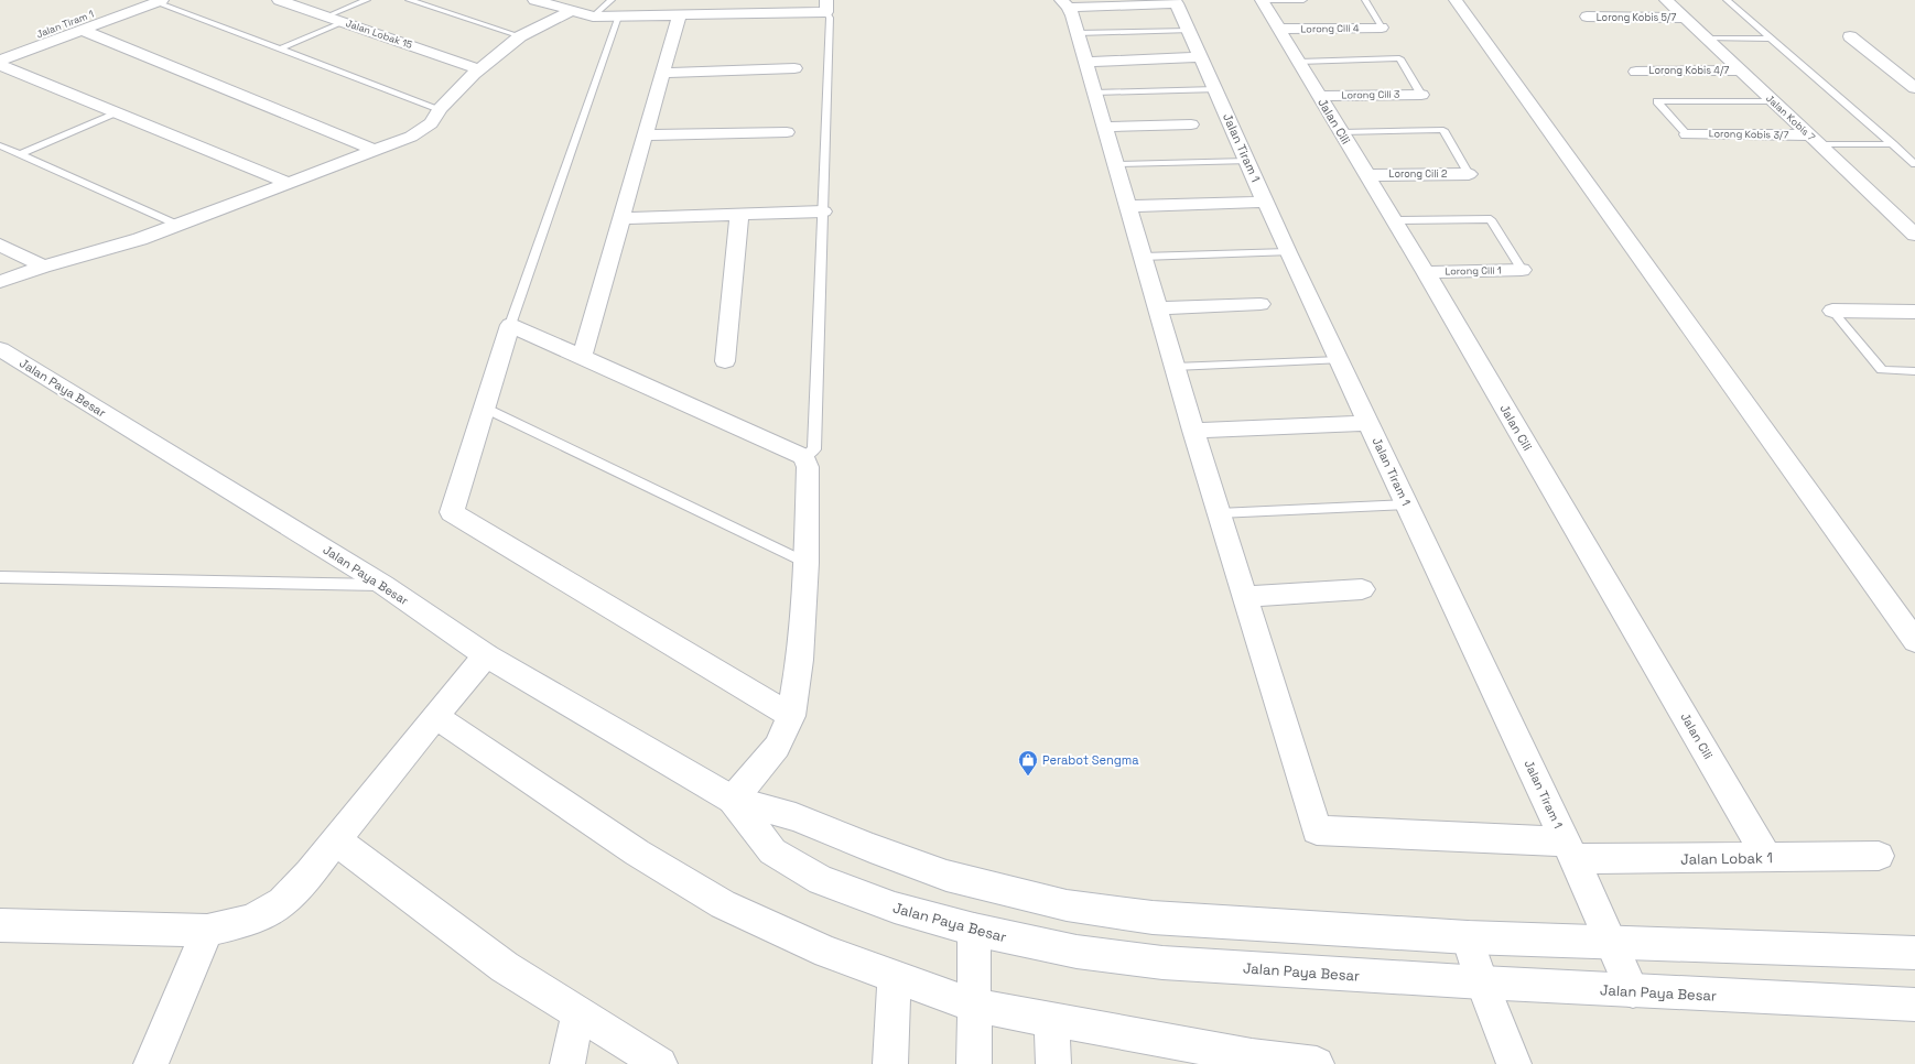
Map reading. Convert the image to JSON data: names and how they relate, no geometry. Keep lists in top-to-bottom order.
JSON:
{
  "streets": {
    "street": [
      "Lorong Kobis 5/7",
      "Jalan Tiram 1",
      "Lorong Cili 4",
      "Jalan Lobak 15",
      "Lorong Kobis 4/7",
      "Lorong Cili 3",
      "Jalan Kobis 7",
      "Jalan Cili",
      "Lorong Kobis 3/7",
      "Lorong Cili 2",
      "Lorong Cili 1",
      "Jalan Paya Besar",
      "Jalan Lobak 1"
    ]
  },
  "crossings": [
    ["Lorong Kobis 5/7", "Jalan Kobis 7"],
    ["Jalan Tiram 1", "Jalan Paya Besar"],
    ["Jalan Tiram 1", "Jalan Lobak 1"],
    ["Lorong Cili 4", "Jalan Cili"],
    ["Lorong Kobis 4/7", "Jalan Kobis 7"],
    ["Lorong Cili 3", "Jalan Cili"],
    ["Jalan Kobis 7", "Lorong Kobis 3/7"],
    ["Jalan Cili", "Lorong Cili 2"],
    ["Jalan Cili", "Lorong Cili 1"],
    ["Jalan Cili", "Jalan Lobak 1"]
  ],
  "places": {
    "shop": ["Perabot Sengma"]
  }
}
